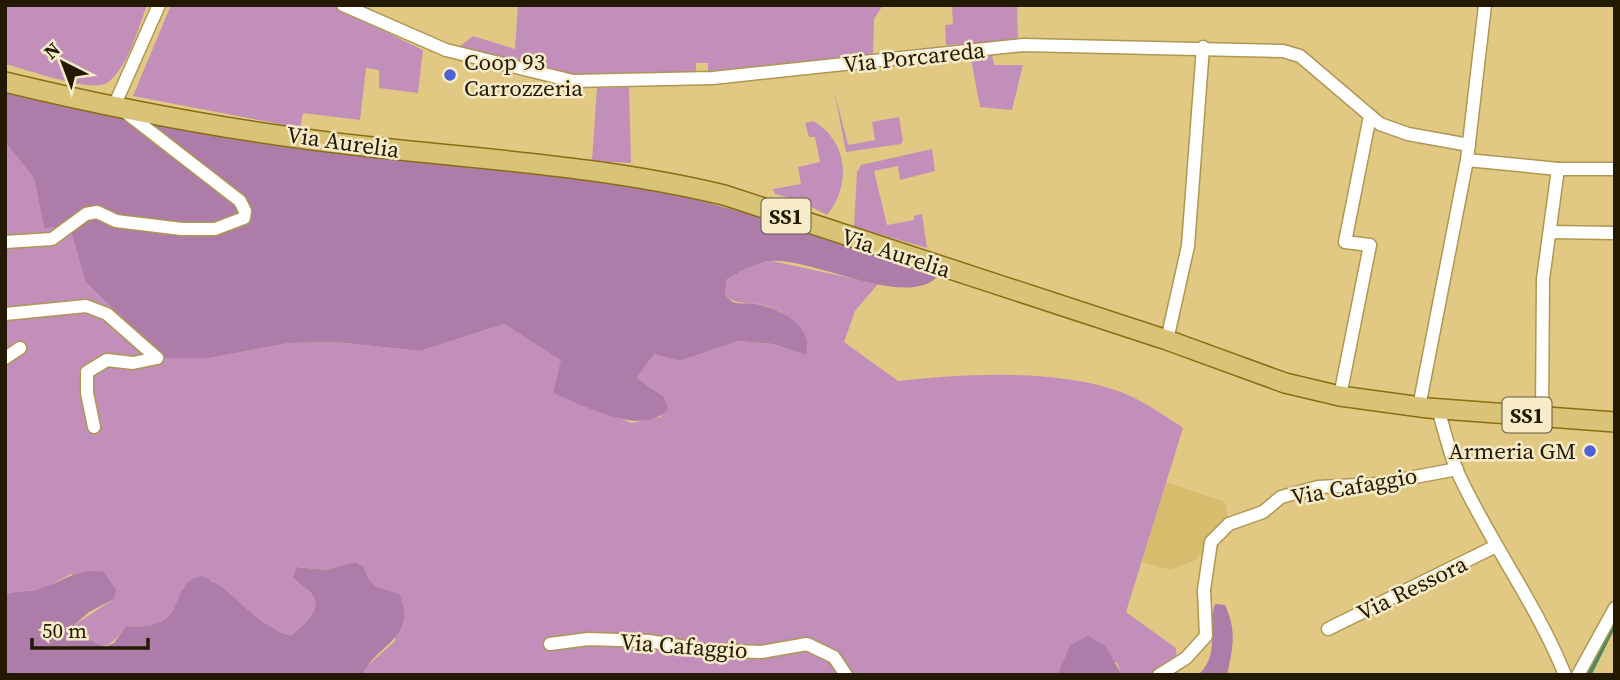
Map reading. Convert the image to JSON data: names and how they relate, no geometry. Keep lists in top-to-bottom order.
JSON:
{
  "streets": {
    "main road": ["Via Aurelia", "SS1"],
    "street": ["Via Porcareda", "Via Cafaggio", "Via Ressora"]
  },
  "places": ["Coop 93 Carrozzeria", "Armeria GM"],
  "scale_bar": "50 m",
  "north": "top left"
}
